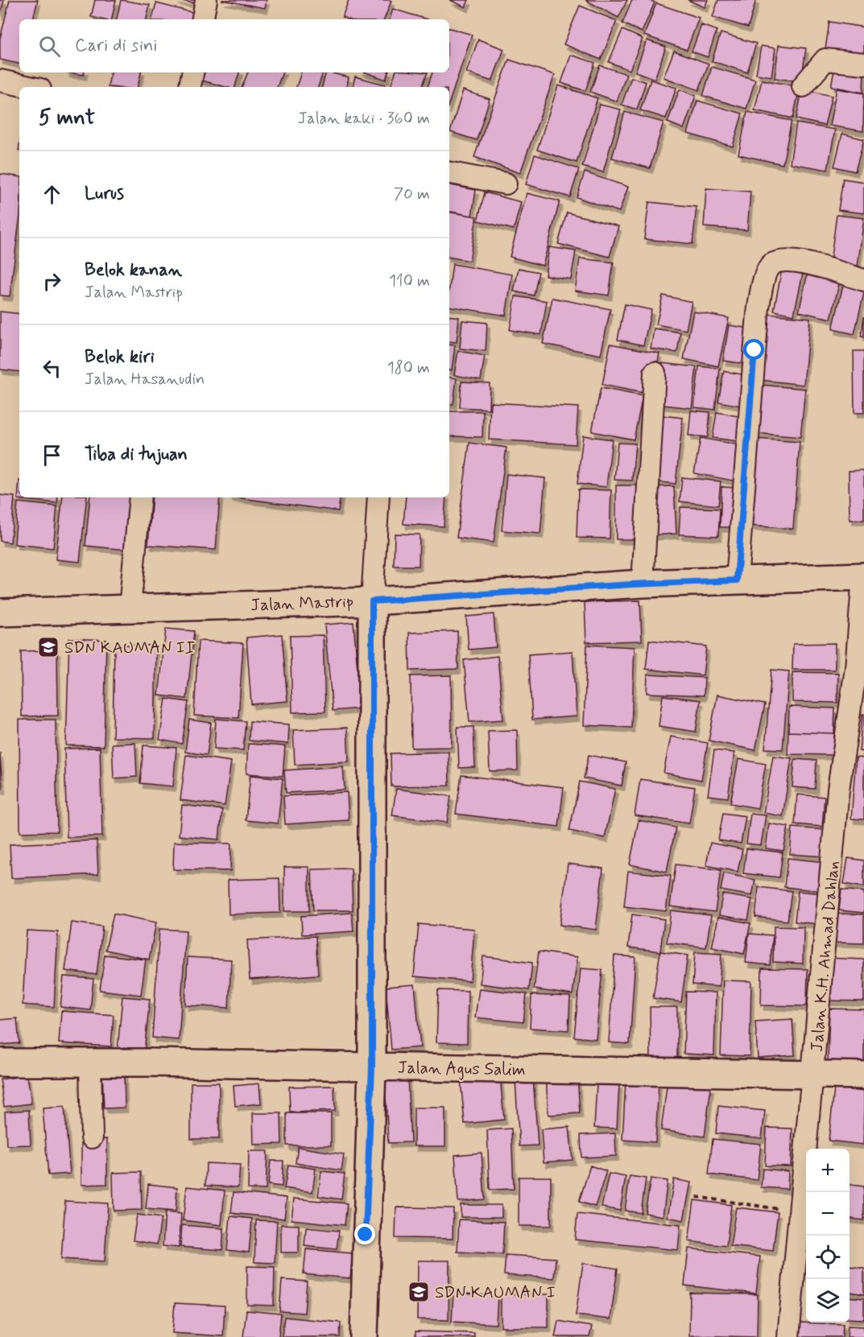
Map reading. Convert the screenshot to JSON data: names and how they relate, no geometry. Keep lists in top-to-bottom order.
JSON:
{
  "streets": {
    "main road": ["Jalan Mastrip", "Jalan Agus Salim"],
    "street": ["Jalan K.H. Ahmad Dahlan"]
  },
  "crossings": [
    ["Jalan Mastrip", "Jalan K.H. Ahmad Dahlan"],
    ["Jalan K.H. Ahmad Dahlan", "Jalan Agus Salim"]
  ],
  "places": {
    "school or university": ["SDN KAUMAN II", "SDN KAUMAN I"]
  },
  "page": {
    "search": "Cari di sini",
    "heading": ["5 mnt", "Jalan kaki · 360 m"],
    "list": [
      ["Lurus", "70 m"],
      ["Belok kanan", "Jalan Mastrip", "110 m"],
      ["Belok kiri", "Jalan Hasanudin", "180 m"],
      "Tiba di tujuan"
    ],
    "map_buttons": ["+", "−"]
  }
}
